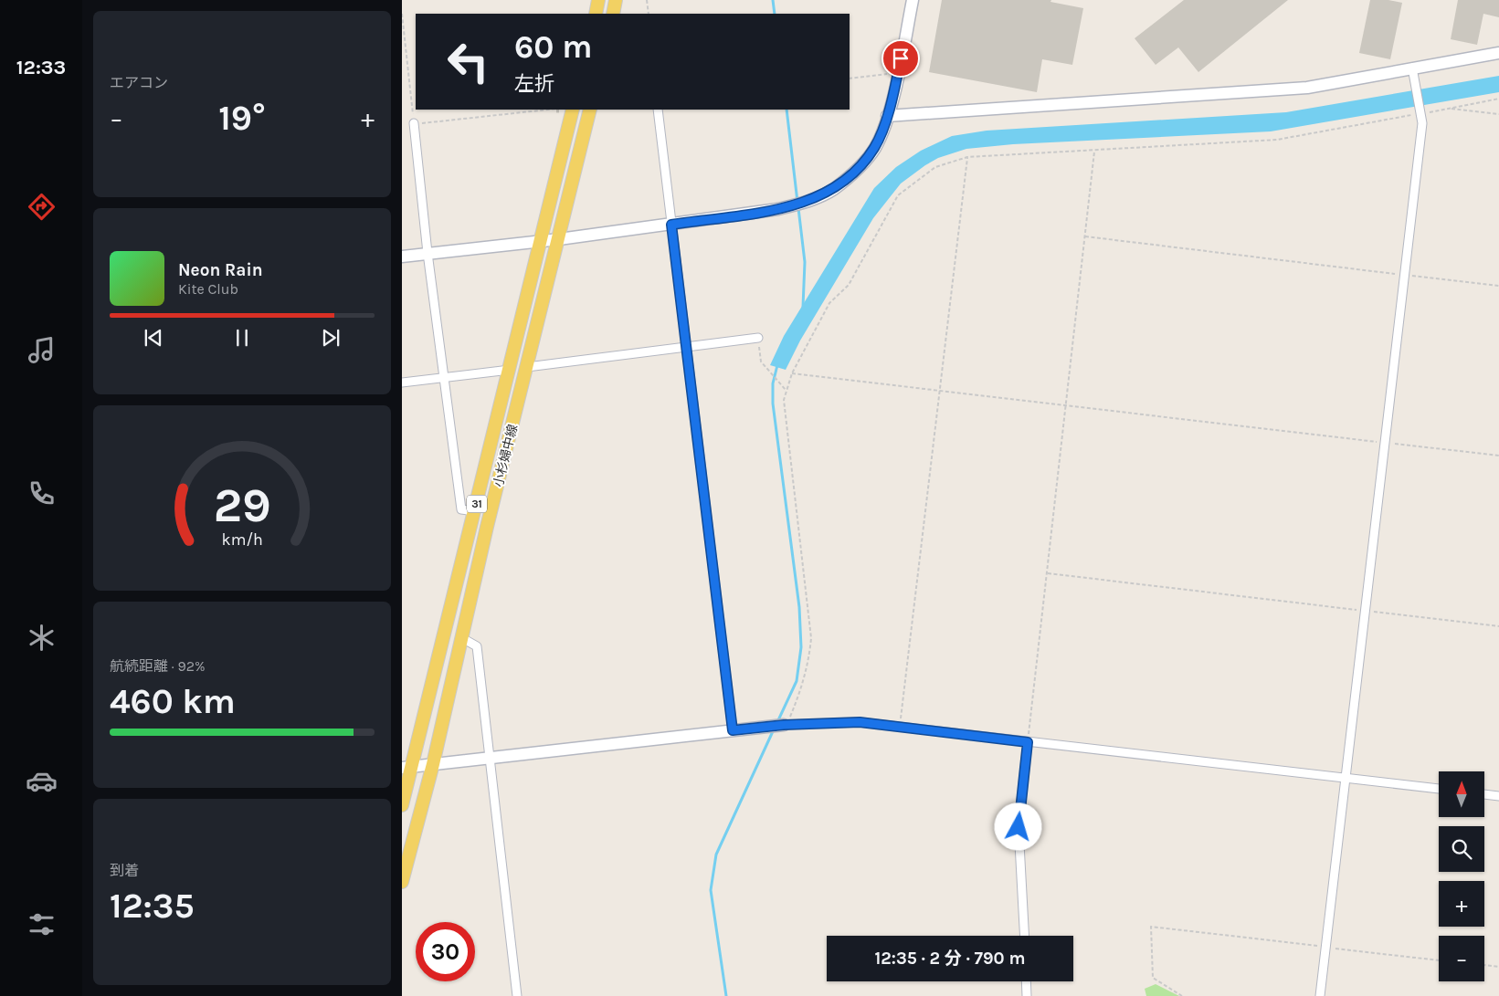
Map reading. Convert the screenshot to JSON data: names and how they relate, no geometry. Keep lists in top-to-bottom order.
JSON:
{
  "streets": {
    "main road": ["小杉婦中線", "31"]
  },
  "north": "top",
  "page": {
    "tabs": "12:33",
    "tile": [
      "エアコン",
      ["航続距離 · 92%", "460 km"],
      ["到着", "12:35"]
    ],
    "turn": ["60 m", "左折"],
    "heat": ["−", "19°", "+"],
    "song": ["Neon Rain", "Kite Club"],
    "map_buttons": ["+", "−"],
    "limit": "30",
    "trip": "12:35 · 2 分 · 790 m",
    "gauge": ["29", "km/h"]
  }
}
